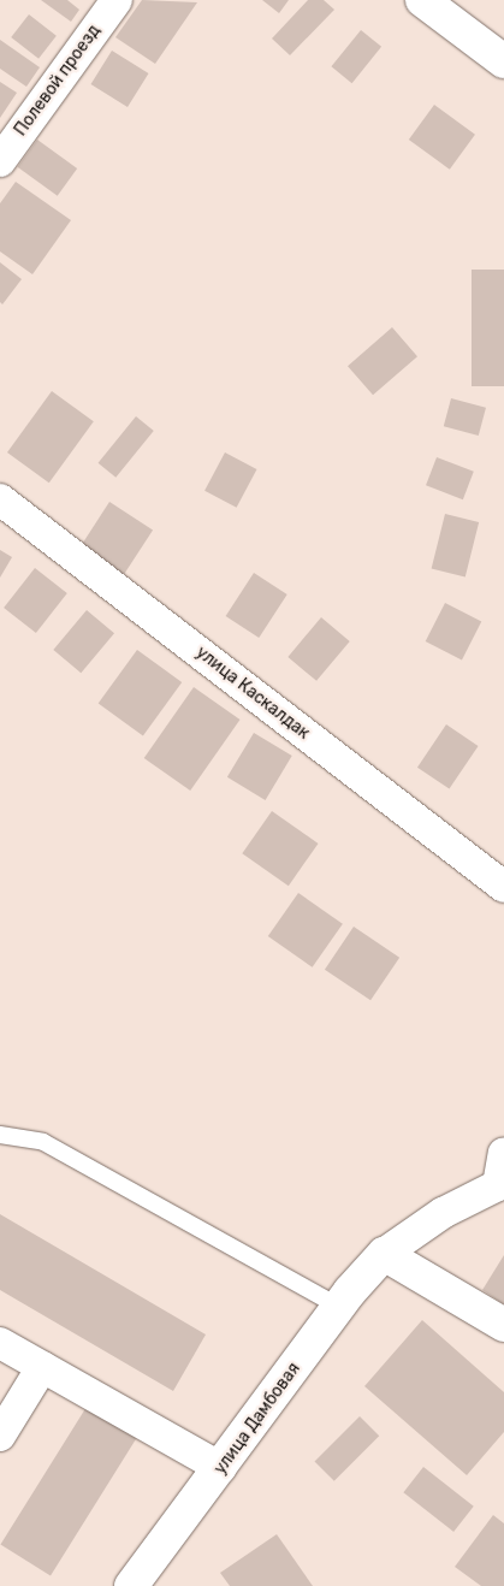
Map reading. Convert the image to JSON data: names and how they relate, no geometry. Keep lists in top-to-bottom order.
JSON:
{
  "streets": {
    "street": ["Полевой проезд", "улица Каскалдак", "улица Дамбовая"]
  }
}
